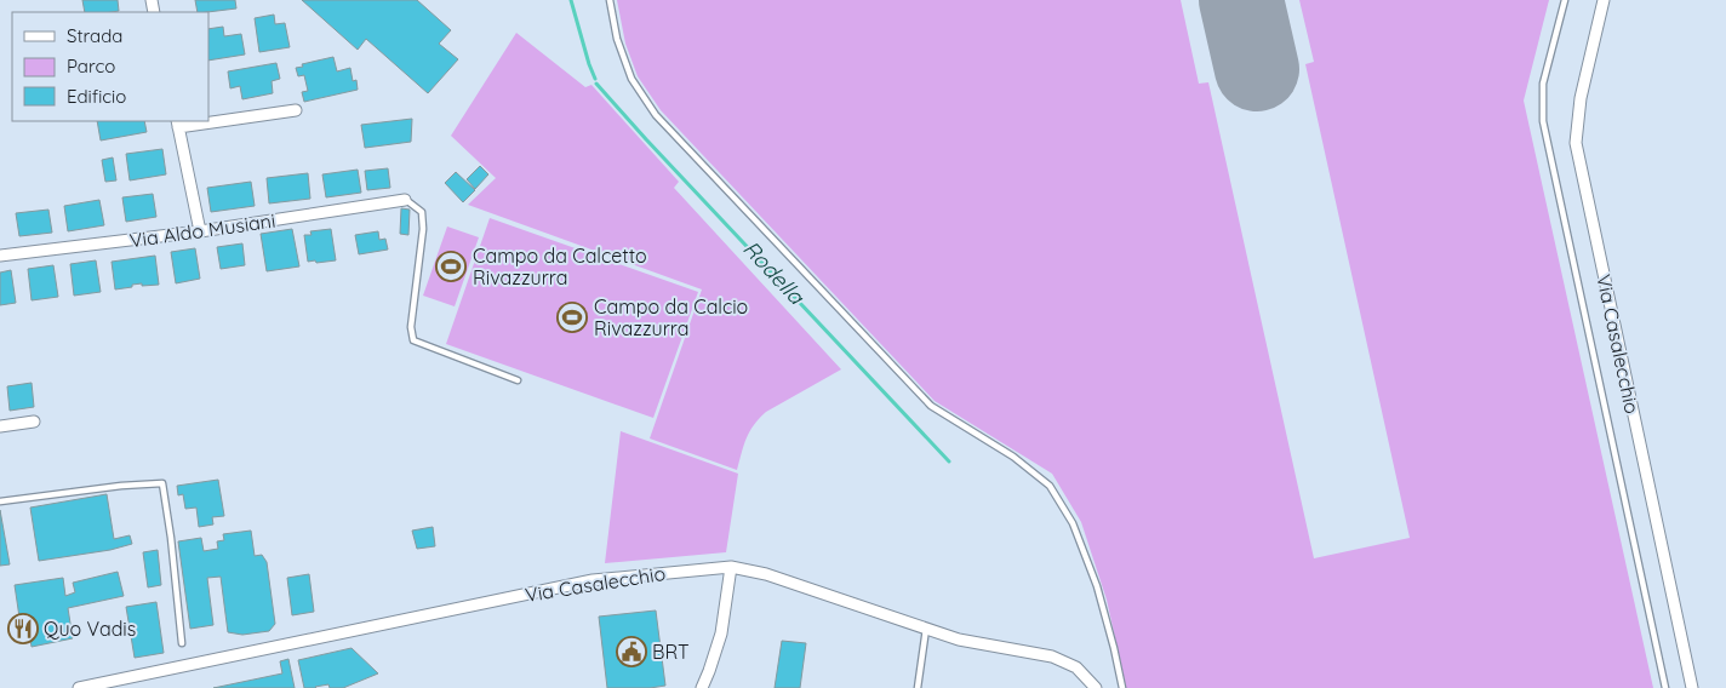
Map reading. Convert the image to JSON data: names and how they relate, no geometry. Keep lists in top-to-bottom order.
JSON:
{
  "streets": {
    "street": ["Via Aldo Musiani", "Via Casalecchio"]
  },
  "water": ["Rodella"],
  "places": {
    "sports": ["Campo da Calcetto Rivazzurra", "Campo da Calcio Rivazzurra"],
    "restaurant": ["Quo Vadis"],
    "public building": ["BRT"]
  },
  "legend": ["Strada", "Parco", "Edificio"]
}
